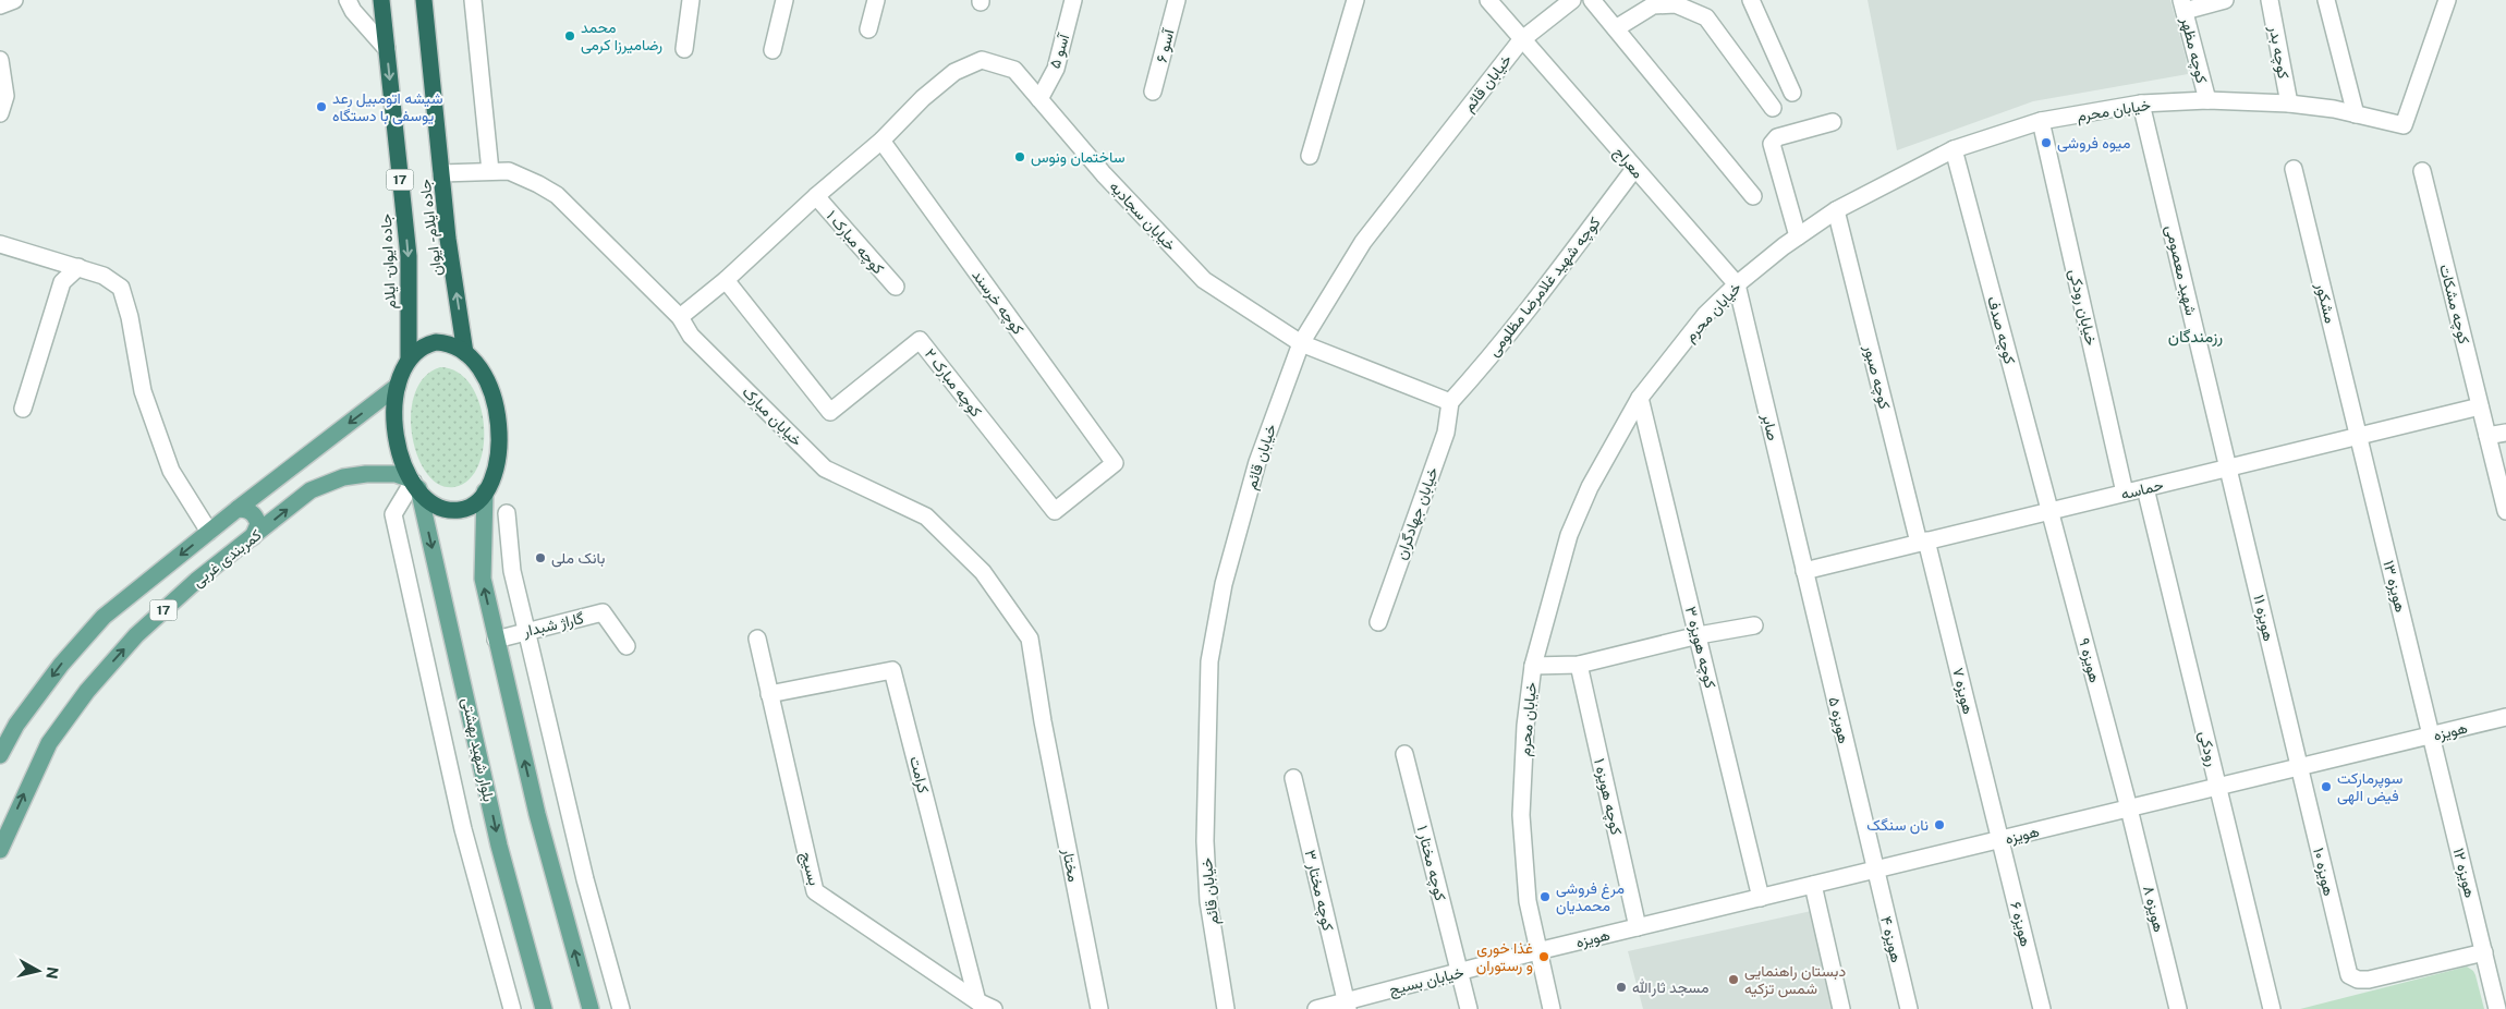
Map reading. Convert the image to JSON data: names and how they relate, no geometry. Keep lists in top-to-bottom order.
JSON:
{
  "streets": {
    "highway": ["17", "جاده ایلام - ایوان", "جاده ایوان- ایلام"],
    "main road": ["کمربندی غربی", "بلوار شهید بهشتی"],
    "street": [
      "آسو ۶",
      "کوچه مظهر",
      "آسو ۵",
      "کوچه بدر",
      "خیابان قائم",
      "خیابان محرم",
      "معراج",
      "خیابان سجادیه",
      "کوچه مبارک ۱",
      "شهید معصومی",
      "کوچه شهید غلامرضا مظلومی",
      "کوچه خرسند",
      "مشکور",
      "کوچه مشکات",
      "خیابان رودکی",
      "کوچه صدف",
      "کوچه صبور",
      "کوچه مبارک ۲",
      "خیابان مبارک",
      "صابر",
      "حماسه",
      "خیابان جهادگران",
      "هویزه ۱۳",
      "هویزه ۱۱",
      "گاراژ شبدار",
      "کوچه هویزه ۳",
      "هویزه ۹",
      "هویزه ۷",
      "هویزه ۵",
      "هویزه",
      "رودکی",
      "کرامت",
      "کوچه هویزه ۱",
      "کوچه مختار ۱",
      "مختار",
      "بسیج",
      "هویزه ۱۰",
      "هویزه ۱۲",
      "کوچه مختار ۳",
      "هویزه ۸",
      "هویزه ۶",
      "هویزه ۴",
      "خیابان بسیج"
    ]
  },
  "crossings": [
    ["کوچه مظهر", "خیابان محرم"],
    ["آسو ۵", "خیابان سجادیه"],
    ["کوچه بدر", "خیابان محرم"],
    ["خیابان قائم", "معراج"],
    ["خیابان قائم", "خیابان سجادیه"],
    ["خیابان محرم", "معراج"],
    ["خیابان محرم", "شهید معصومی"],
    ["خیابان محرم", "خیابان رودکی"],
    ["خیابان محرم", "کوچه صدف"],
    ["خیابان محرم", "کوچه صبور"],
    ["خیابان محرم", "صابر"],
    ["خیابان محرم", "کوچه هویزه ۳"],
    ["خیابان محرم", "هویزه"],
    ["خیابان محرم", "خیابان بسیج"],
    ["معراج", "کوچه شهید غلامرضا مظلومی"],
    ["معراج", "صابر"],
    ["17", "جاده ایلام - ایوان"],
    ["17", "جاده ایوان- ایلام"],
    ["17", "کمربندی غربی"],
    ["17", "بلوار شهید بهشتی"],
    ["خیابان سجادیه", "کوچه مبارک ۱"],
    ["خیابان سجادیه", "کوچه شهید غلامرضا مظلومی"],
    ["خیابان سجادیه", "کوچه خرسند"],
    ["خیابان سجادیه", "کوچه مبارک ۲"],
    ["خیابان سجادیه", "خیابان مبارک"],
    ["خیابان سجادیه", "خیابان جهادگران"],
    ["جاده ایلام - ایوان", "جاده ایوان- ایلام"],
    ["جاده ایلام - ایوان", "خیابان مبارک"],
    ["جاده ایلام - ایوان", "کمربندی غربی"],
    ["جاده ایلام - ایوان", "بلوار شهید بهشتی"],
    ["جاده ایوان- ایلام", "کمربندی غربی"],
    ["جاده ایوان- ایلام", "بلوار شهید بهشتی"],
    ["شهید معصومی", "حماسه"],
    ["شهید معصومی", "هویزه ۱۱"],
    ["کوچه شهید غلامرضا مظلومی", "خیابان جهادگران"],
    ["کوچه خرسند", "کوچه مبارک ۲"],
    ["مشکور", "حماسه"],
    ["مشکور", "هویزه ۱۳"],
    ["کوچه مشکات", "حماسه"],
    ["خیابان رودکی", "حماسه"],
    ["کوچه صدف", "حماسه"],
    ["کوچه صدف", "هویزه ۹"],
    ["کوچه صبور", "حماسه"],
    ["کوچه صبور", "هویزه ۷"],
    ["خیابان مبارک", "مختار"],
    ["صابر", "حماسه"],
    ["صابر", "هویزه ۵"],
    ["حماسه", "هویزه ۱۳"],
    ["حماسه", "هویزه ۱۱"],
    ["حماسه", "هویزه ۹"],
    ["حماسه", "هویزه ۷"],
    ["حماسه", "هویزه ۵"],
    ["حماسه", "رودکی"],
    ["کمربندی غربی", "بلوار شهید بهشتی"],
    ["هویزه ۱۳", "هویزه"],
    ["هویزه ۱۳", "هویزه ۱۲"],
    ["هویزه ۱۱", "هویزه"],
    ["هویزه ۱۱", "هویزه ۱۰"],
    ["کوچه هویزه ۳", "هویزه"],
    ["هویزه ۹", "هویزه"],
    ["هویزه ۹", "هویزه ۸"],
    ["هویزه ۷", "هویزه"],
    ["هویزه ۷", "هویزه ۶"],
    ["هویزه ۵", "هویزه"],
    ["هویزه ۵", "هویزه ۴"],
    ["هویزه", "رودکی"],
    ["هویزه", "کوچه هویزه ۱"],
    ["هویزه", "هویزه ۱۰"],
    ["هویزه", "هویزه ۱۲"],
    ["هویزه", "هویزه ۸"],
    ["هویزه", "هویزه ۶"],
    ["هویزه", "هویزه ۴"],
    ["هویزه", "خیابان بسیج"],
    ["کرامت", "بسیج"],
    ["کوچه مختار ۱", "خیابان بسیج"],
    ["هویزه ۱۰", "هویزه ۱۲"],
    ["کوچه مختار ۳", "خیابان بسیج"]
  ],
  "one_way": ["جاده ایلام - ایوان", "جاده ایوان- ایلام"],
  "districts": ["رزمندگان"],
  "places": [
    "محمد رضامیرزا کرمی",
    "شیشه اتومبیل رعد یوسفی با دستگاه",
    "میوه فروشی",
    "ساختمان ونوس",
    "بانک ملی",
    "سوپرمارکت فیض الهی",
    "نان سنگک",
    "مرغ فروشی محمدیان",
    "غذا خوری و رستوران",
    "دبستان راهنمایی شمس تزکیه",
    "مسجد ثارالله"
  ],
  "north": "right"
}
